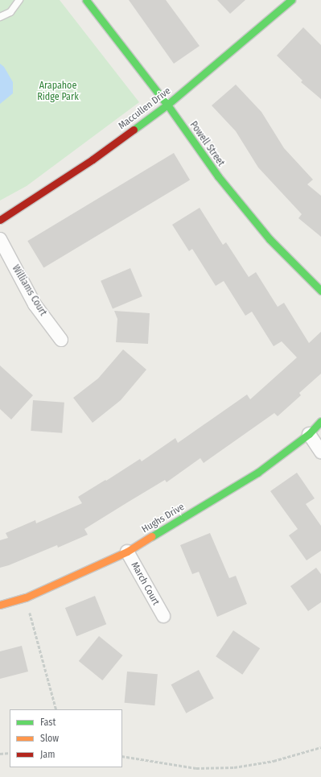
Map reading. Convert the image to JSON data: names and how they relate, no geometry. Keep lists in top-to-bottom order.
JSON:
{
  "streets": {
    "street": [
      "Maccullen Drive",
      "Powell Street",
      "Williams Court",
      "Hughs Drive",
      "March Court"
    ]
  },
  "crossings": [
    ["Maccullen Drive", "Powell Street"],
    ["Hughs Drive", "March Court"]
  ],
  "parks": ["Arapahoe Ridge Park"],
  "legend": ["Fast", "Slow", "Jam"]
}
